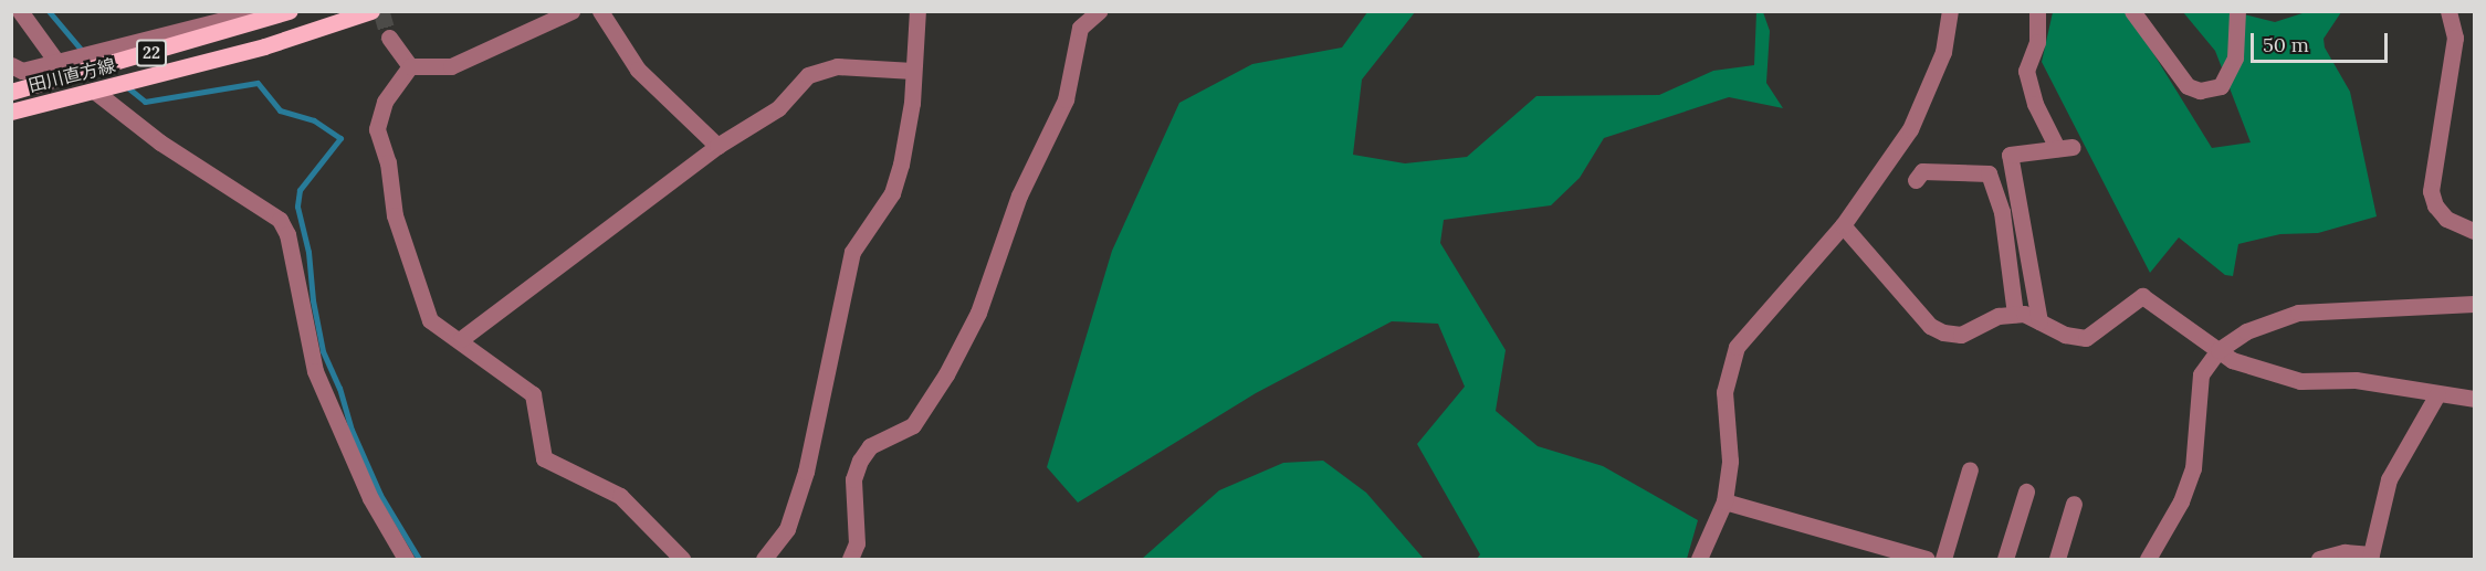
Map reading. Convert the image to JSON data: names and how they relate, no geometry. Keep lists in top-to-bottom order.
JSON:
{
  "streets": {
    "main road": ["22", "田川直方線"]
  },
  "scale_bar": "50 m"
}
